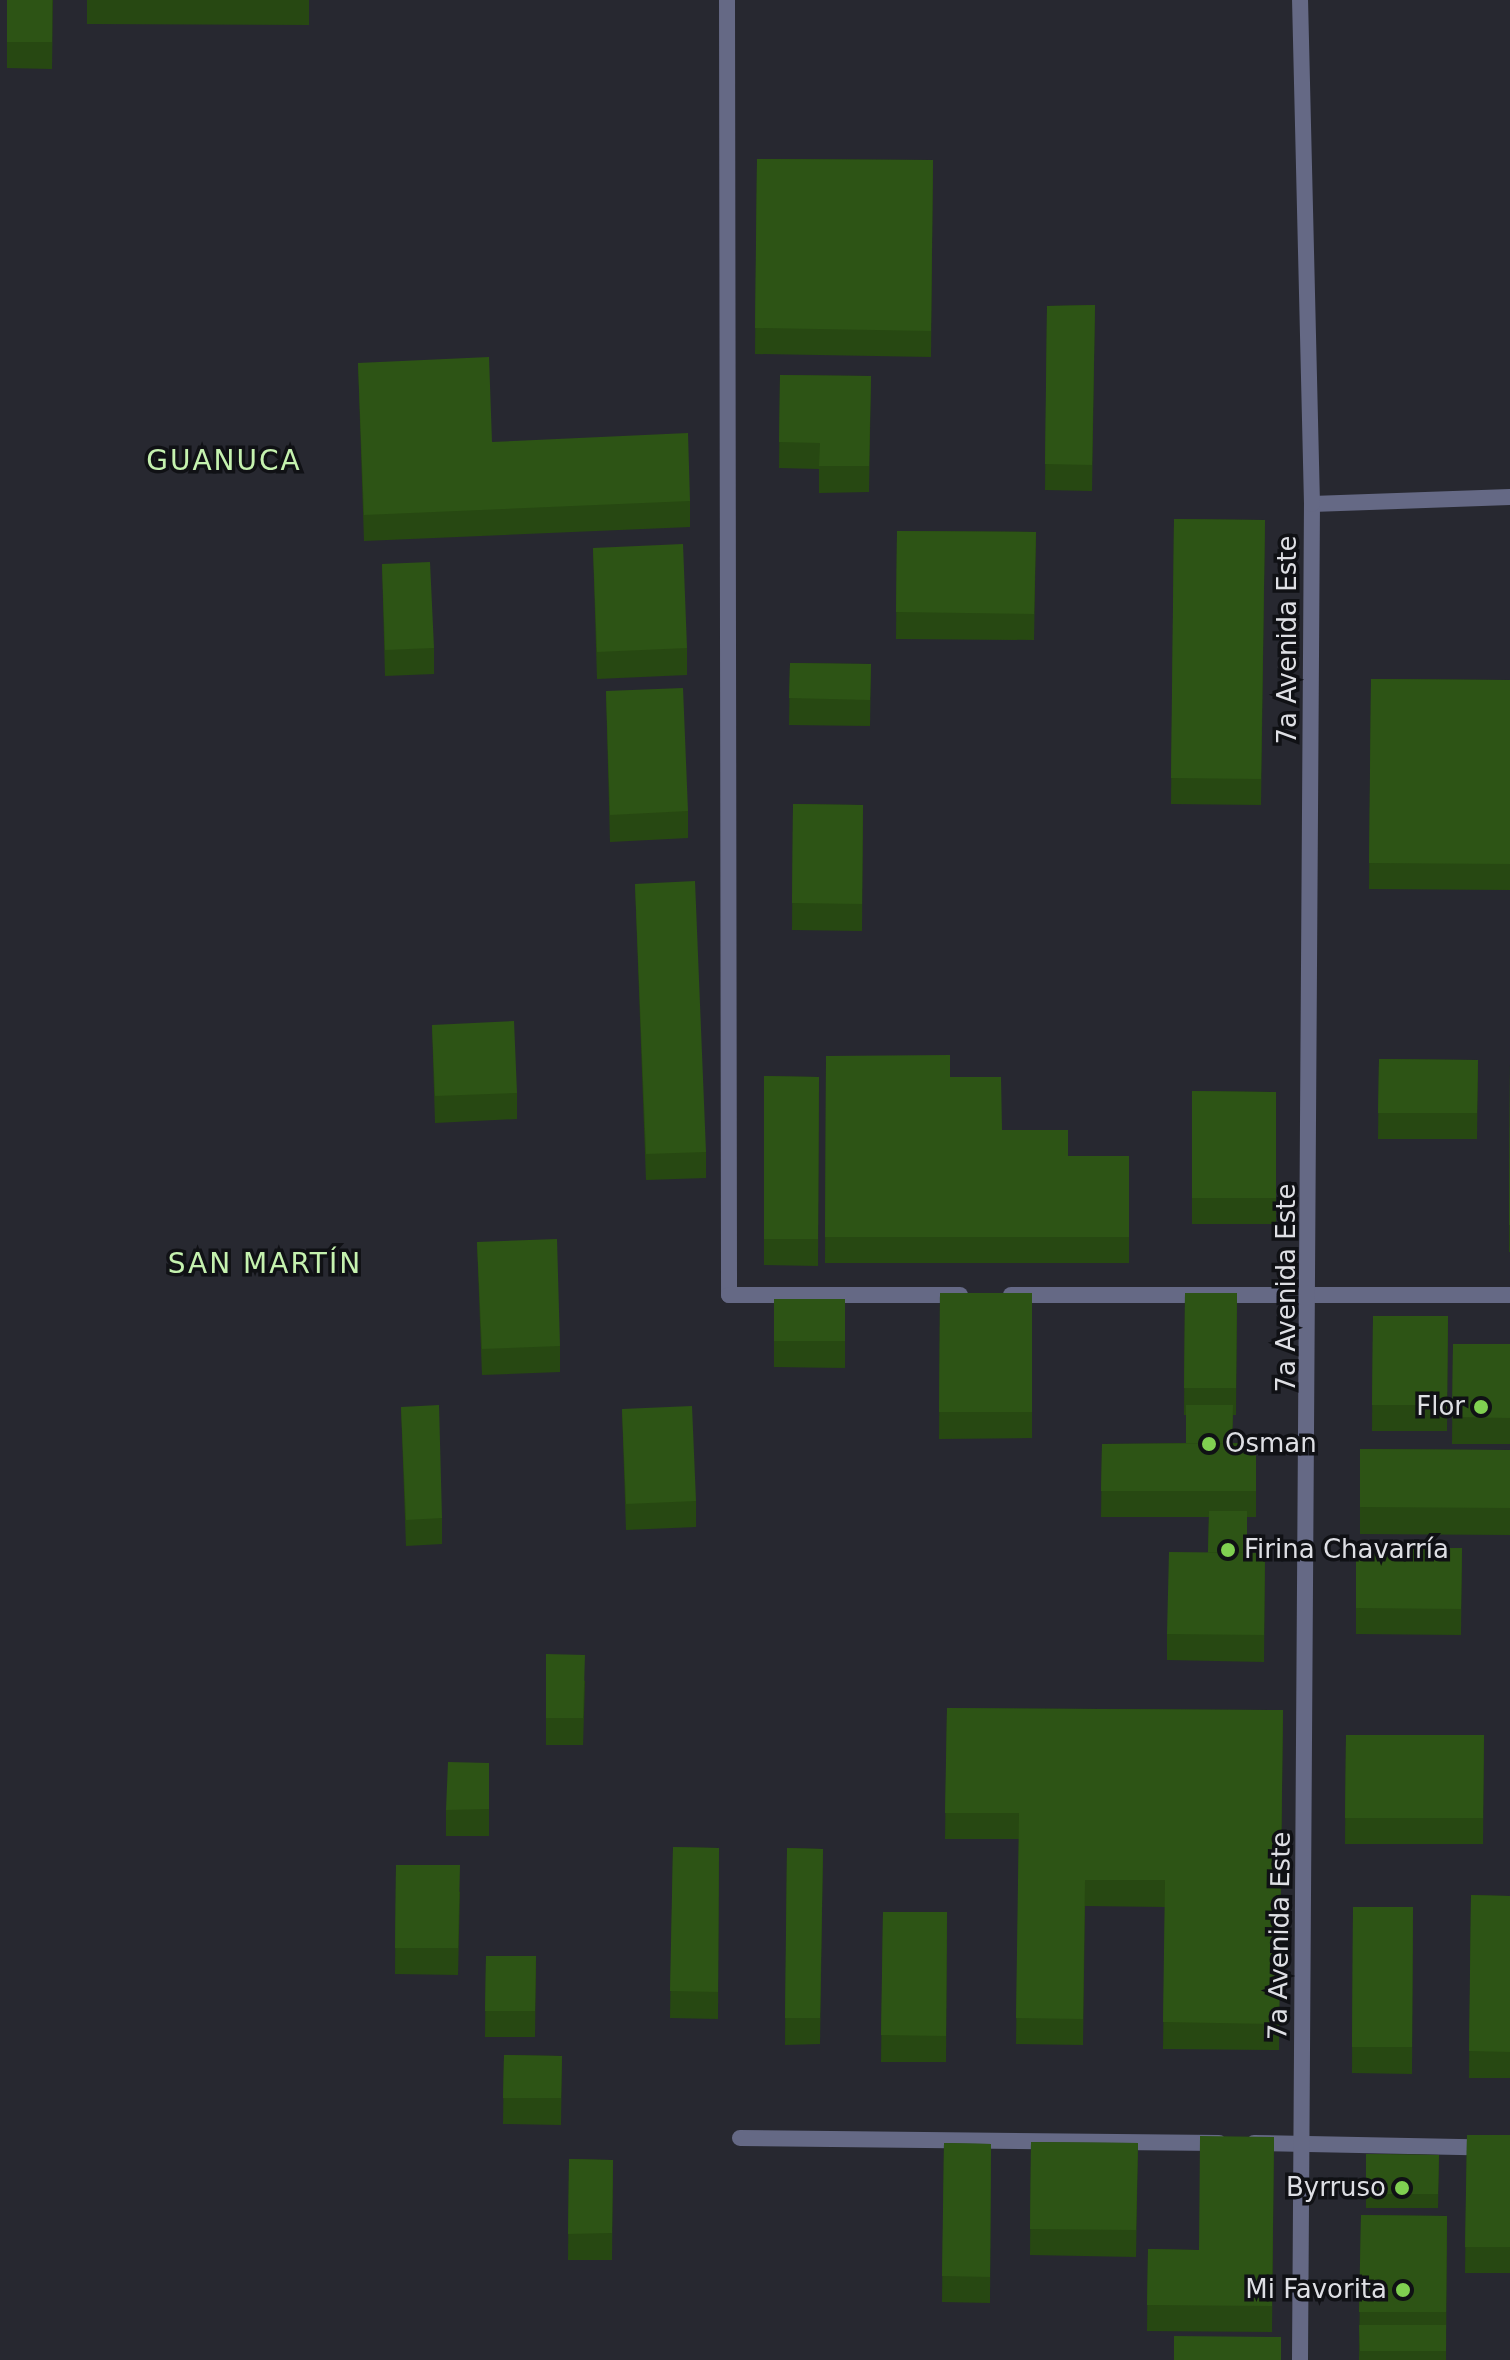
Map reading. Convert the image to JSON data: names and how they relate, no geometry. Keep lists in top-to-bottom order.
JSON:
{
  "streets": {
    "street": ["7a Avenida Este"]
  },
  "districts": ["GUANUCA", "SAN MARTÍN"],
  "places": [
    "Flor",
    "Osman",
    "Firina Chavarría",
    "Byrruso",
    "Mi Favorita"
  ]
}
